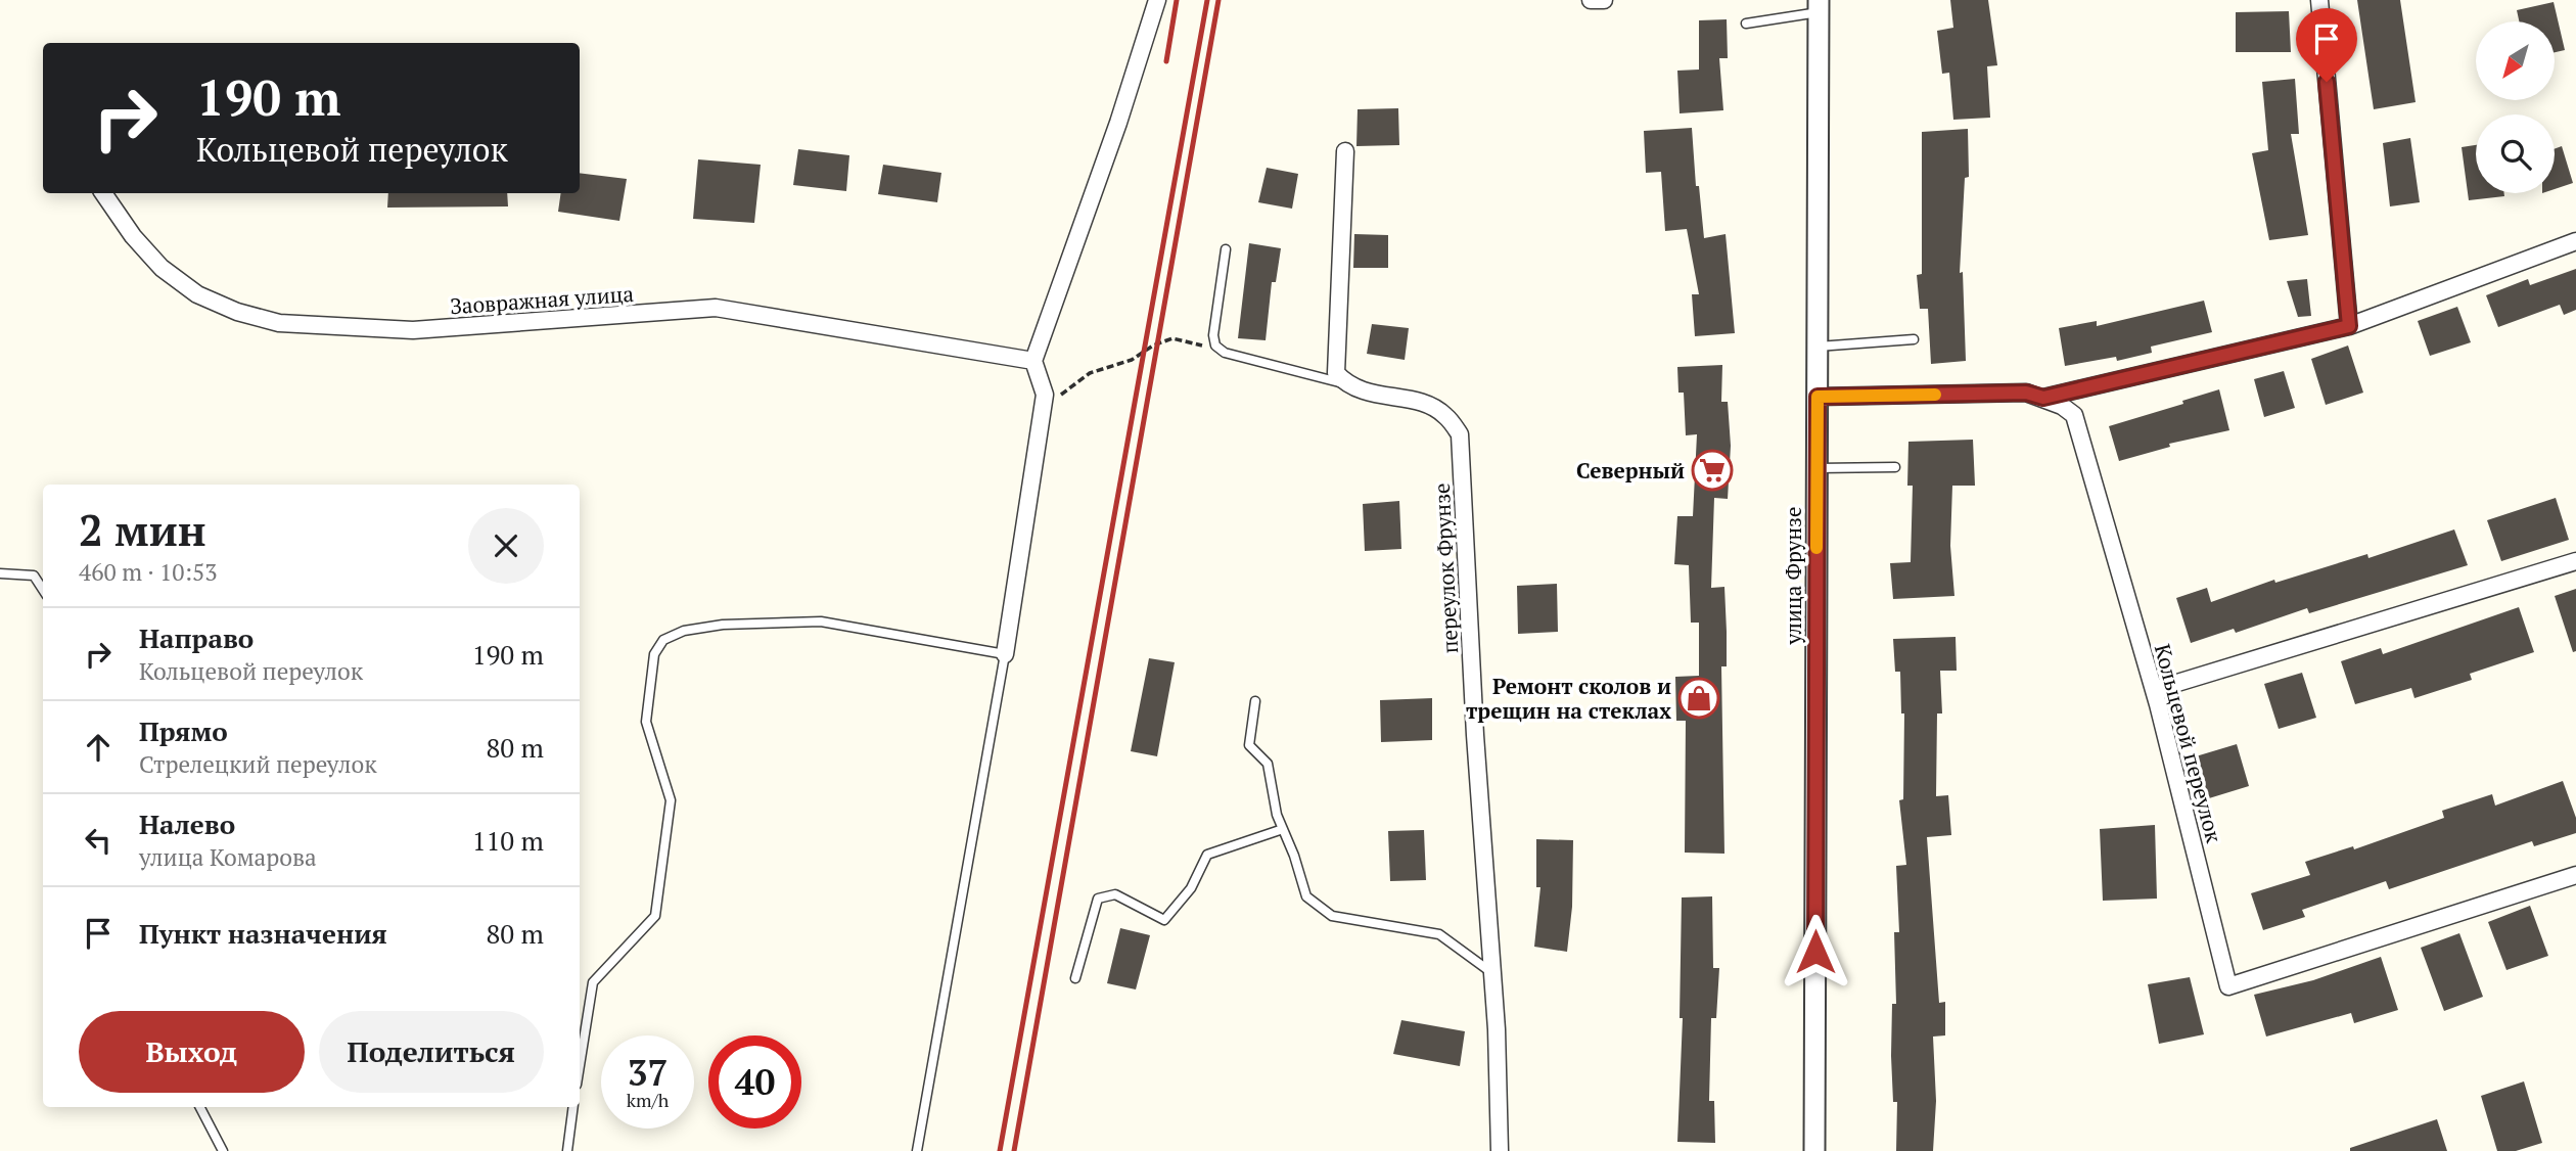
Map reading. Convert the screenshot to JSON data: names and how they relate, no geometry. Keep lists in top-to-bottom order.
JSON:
{
  "streets": {
    "street": [
      "Заовражная улица",
      "переулок Фрунзе",
      "улица Фрунзе",
      "Кольцевой переулок"
    ]
  },
  "crossings": [
    ["улица Фрунзе", "Кольцевой переулок"]
  ],
  "places": {
    "supermarket": ["Северный"],
    "shop": ["Ремонт сколов и трещин на стеклах"]
  },
  "north": "bottom left",
  "page": {
    "turn": ["190 m", "Кольцевой переулок"],
    "heading": ["2 мин", "460 m · 10:53"],
    "list": [
      {
        "name": "Направо",
        "note": "Кольцевой переулок",
        "value": "190 m"
      },
      {
        "name": "Прямо",
        "note": "Стрелецкий переулок",
        "value": "80 m"
      },
      {
        "name": "Налево",
        "note": "улица Комарова",
        "value": "110 m"
      },
      {
        "name": "Пункт назначения",
        "value": "80 m"
      }
    ],
    "buttons": ["Выход", "Поделиться"],
    "speed": "37 km/h",
    "limit": "40"
  }
}
